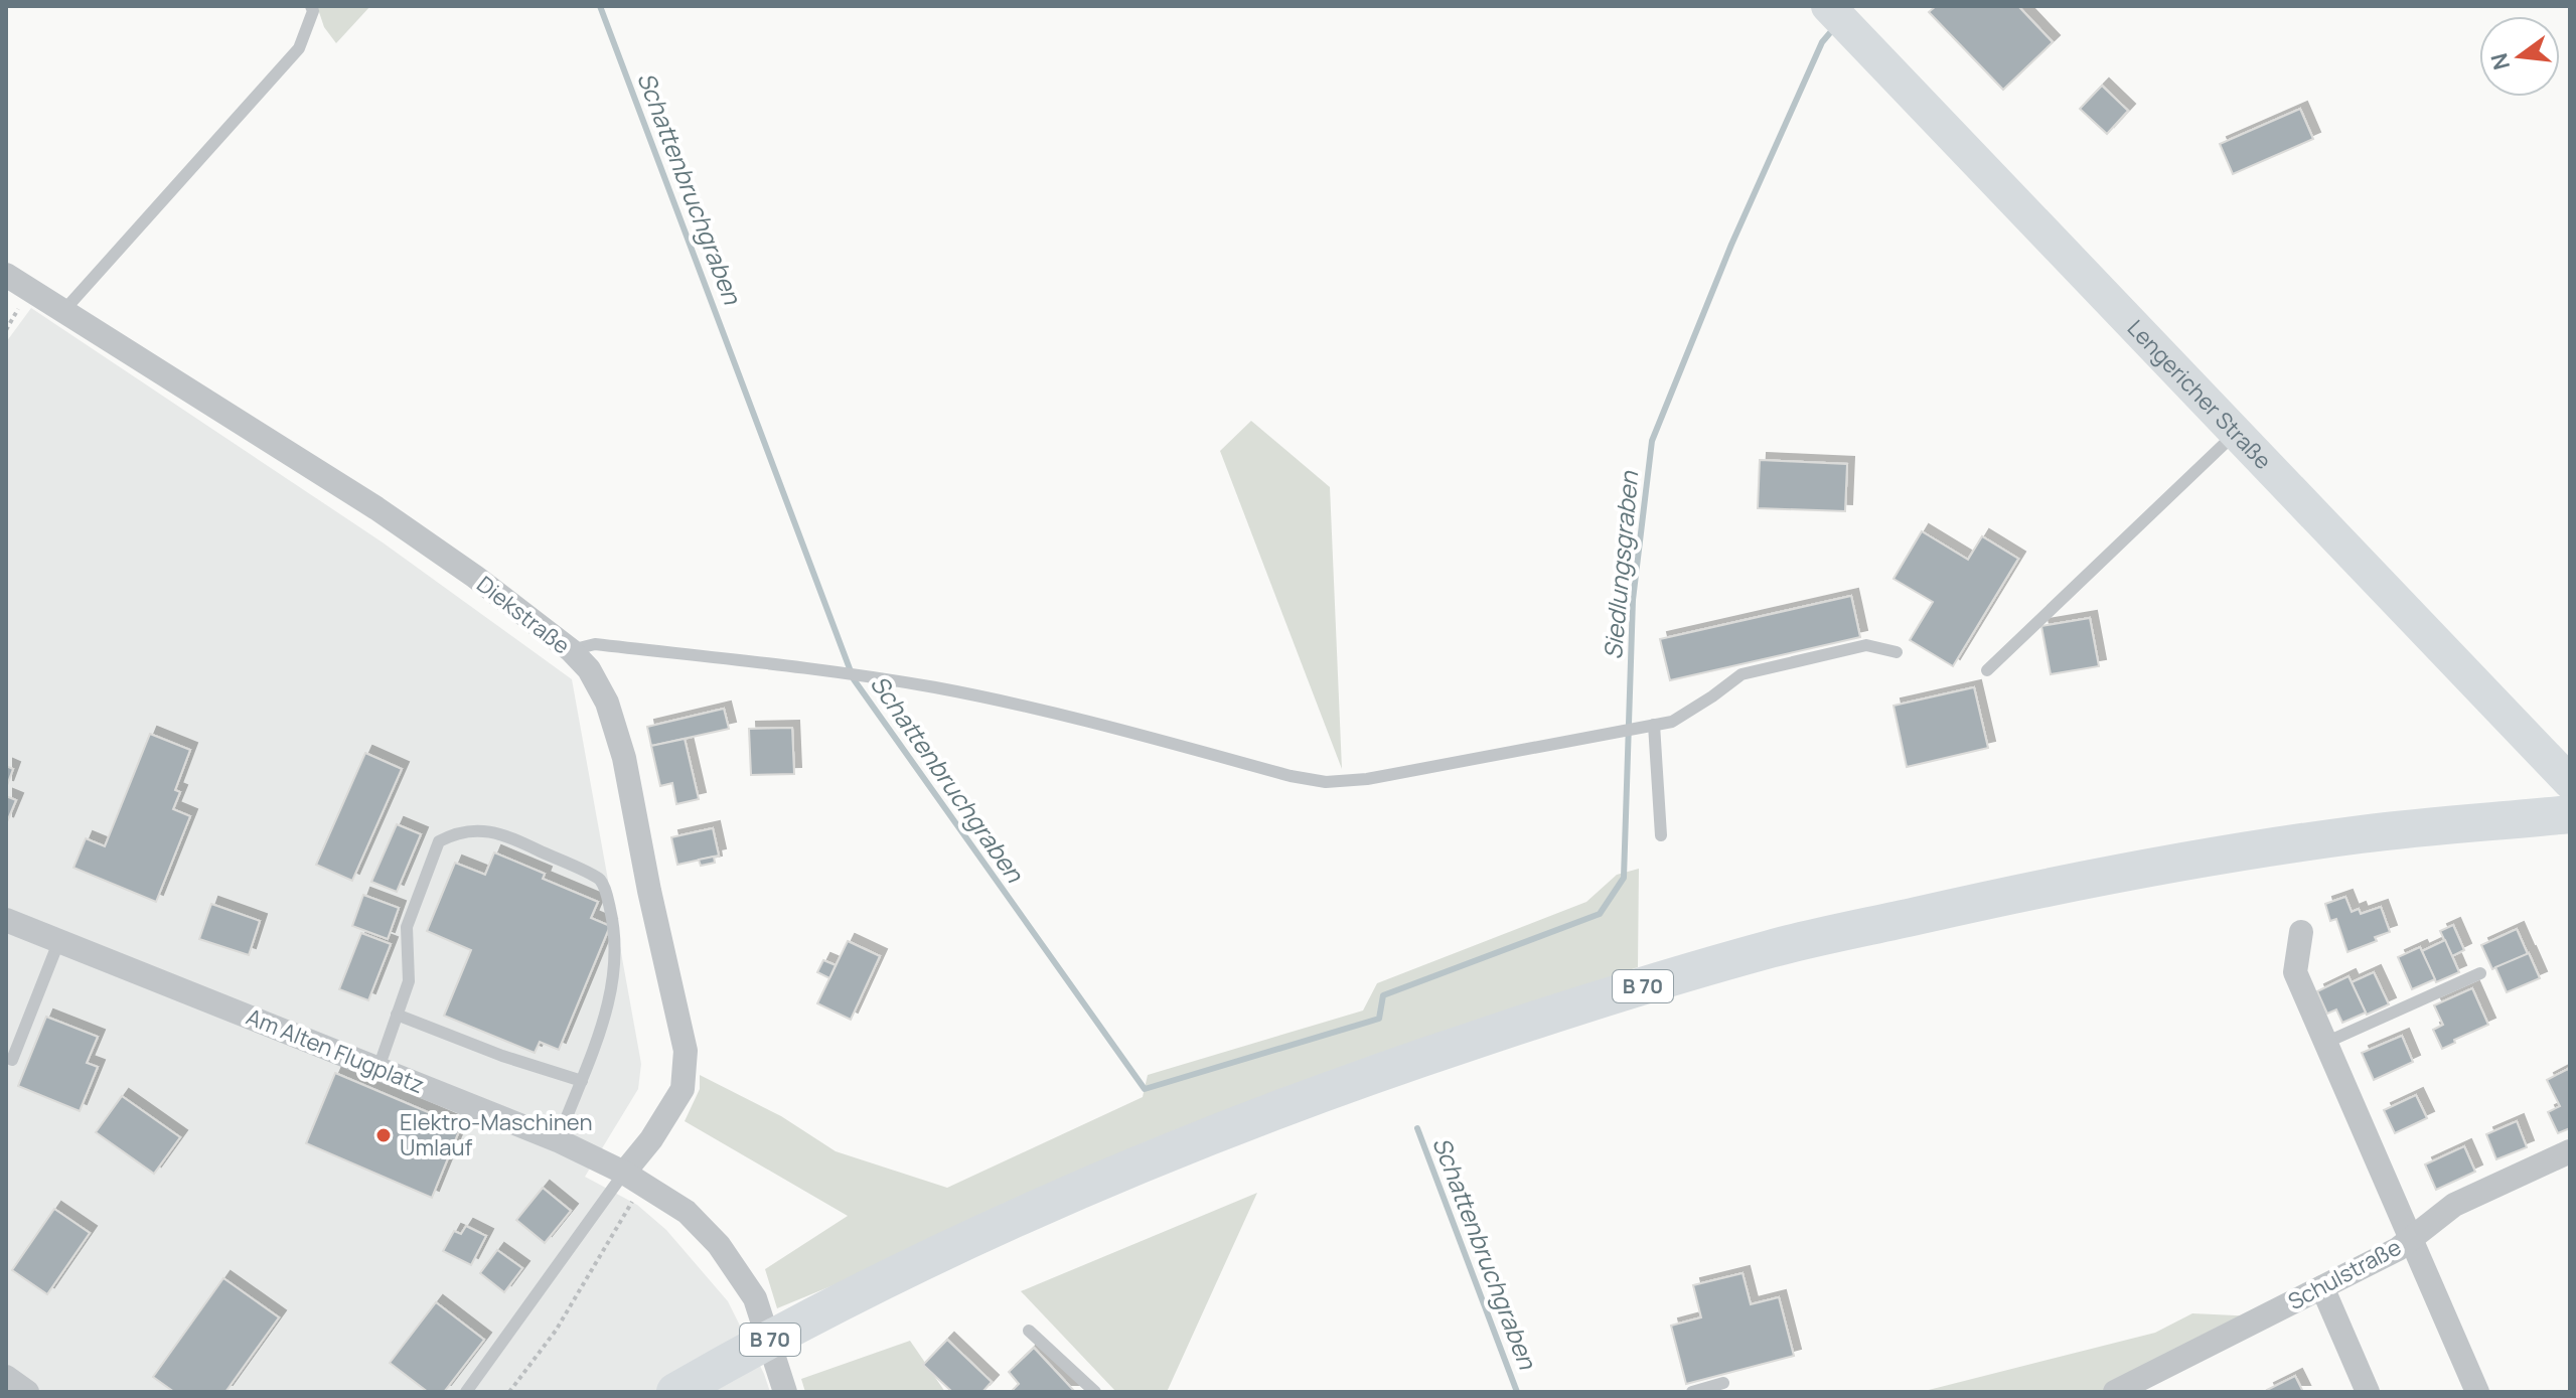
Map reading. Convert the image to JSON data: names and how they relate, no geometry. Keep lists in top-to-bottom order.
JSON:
{
  "streets": {
    "main road": ["Lengericher Straße", "B 70"],
    "street": ["Diekstraße", "Am Alten Flugplatz", "Schulstraße"]
  },
  "crossings": [
    ["Diekstraße", "Am Alten Flugplatz"]
  ],
  "water": ["Schattenbruchgraben", "Siedlungsgraben"],
  "places": ["Elektro-Maschinen Umlauf"],
  "north": "left"
}
